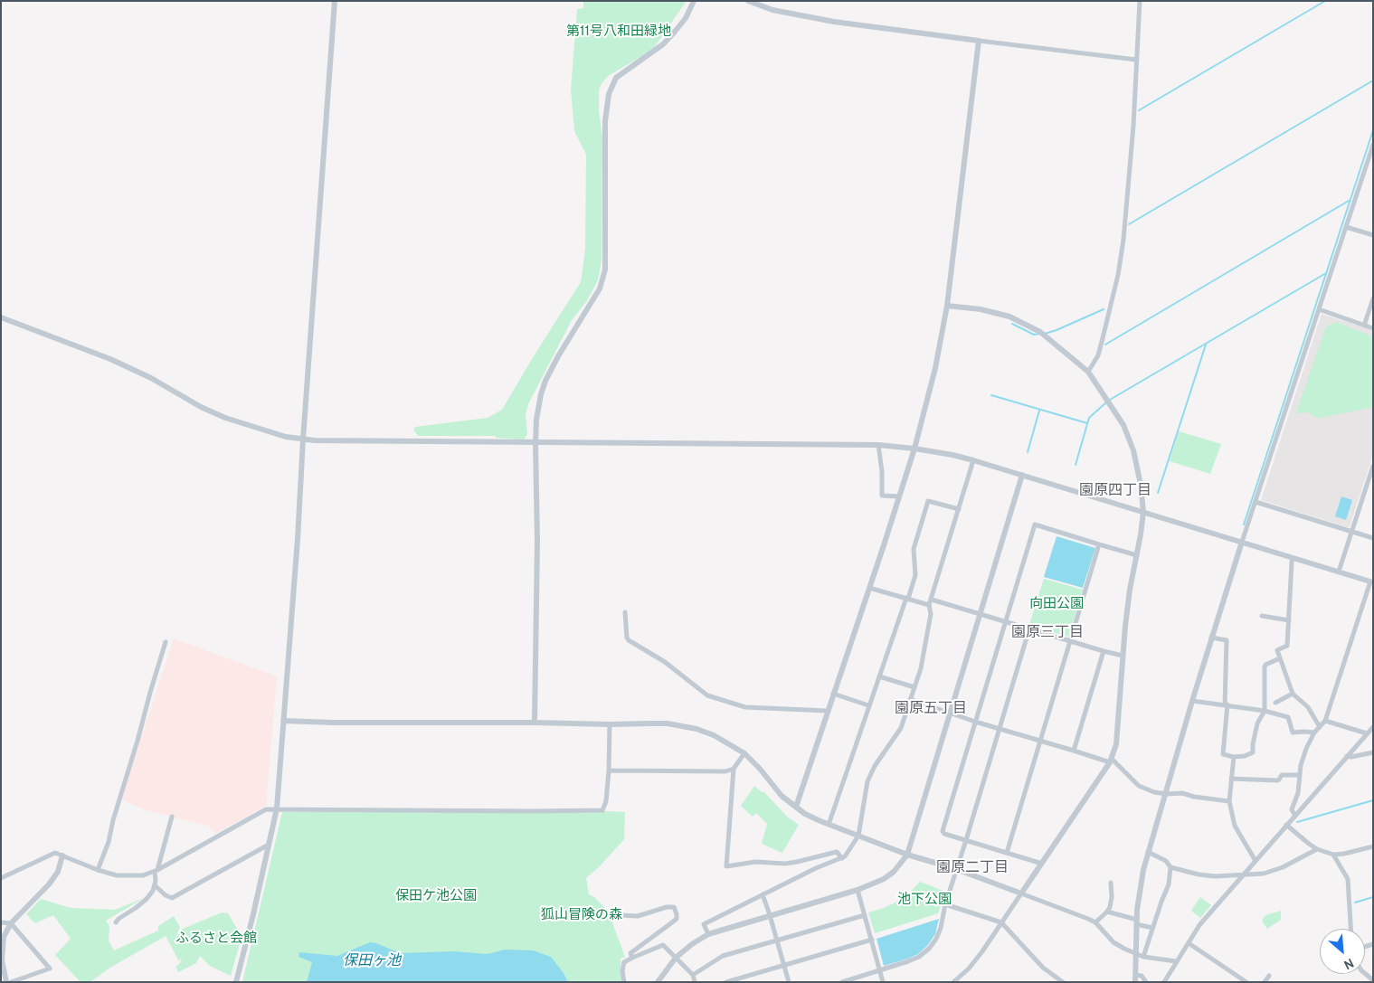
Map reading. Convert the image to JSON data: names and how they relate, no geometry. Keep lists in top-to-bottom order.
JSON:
{
  "districts": [
    "園原四丁目",
    "園原三丁目",
    "園原五丁目",
    "園原二丁目"
  ],
  "water": ["保田ヶ池"],
  "parks": [
    "第11号八和田緑地",
    "向田公園",
    "保田ケ池公園",
    "池下公園",
    "狐山冒険の森",
    "ふるさと会館"
  ],
  "north": "bottom right"
}
